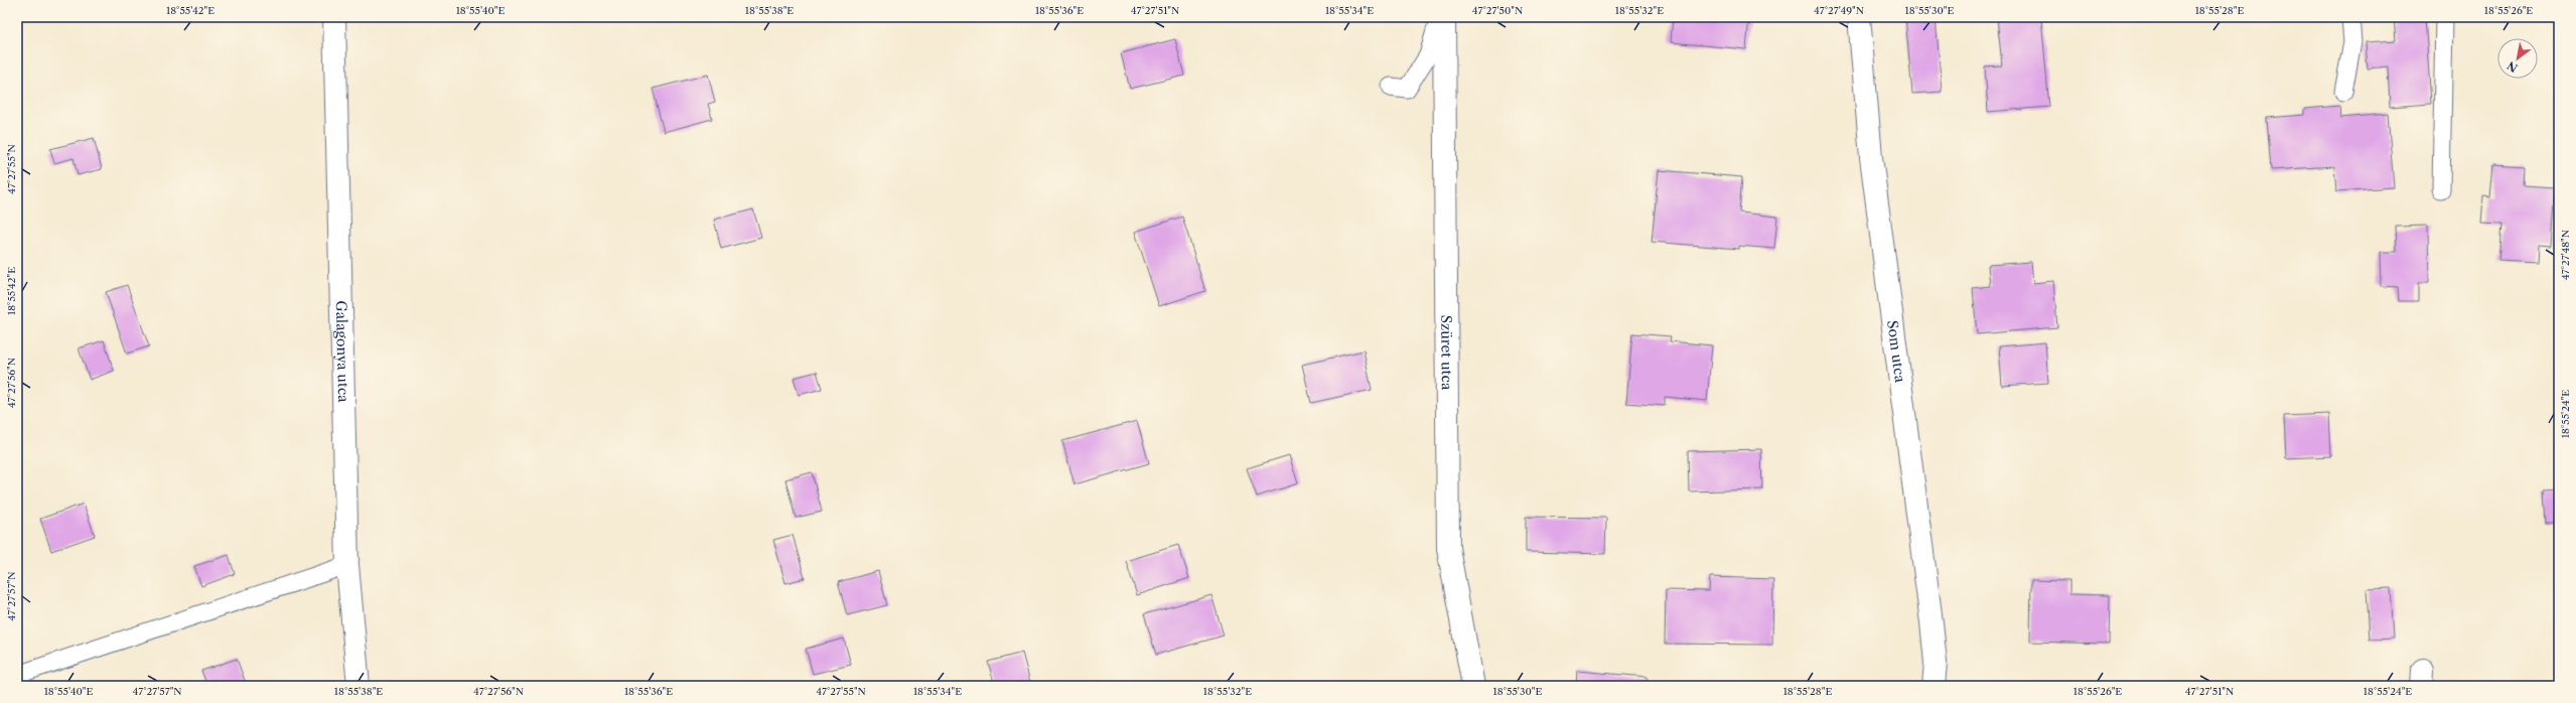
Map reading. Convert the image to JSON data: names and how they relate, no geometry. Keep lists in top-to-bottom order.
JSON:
{
  "streets": {
    "street": ["Galagonya utca", "Som utca", "Szüret utca"]
  },
  "north": "bottom left",
  "coordinates": [
    "18°55'42\"E",
    "18°55'40\"E",
    "18°55'38\"E",
    "18°55'36\"E",
    "47°27'51\"N",
    "18°55'34\"E",
    "47°27'50\"N",
    "18°55'32\"E",
    "47°27'49\"N",
    "18°55'30\"E",
    "18°55'28\"E",
    "18°55'26\"E",
    "47°27'55\"N",
    "47°27'48\"N",
    "47°27'56\"N",
    "18°55'24\"E",
    "47°27'57\"N"
  ]
}
